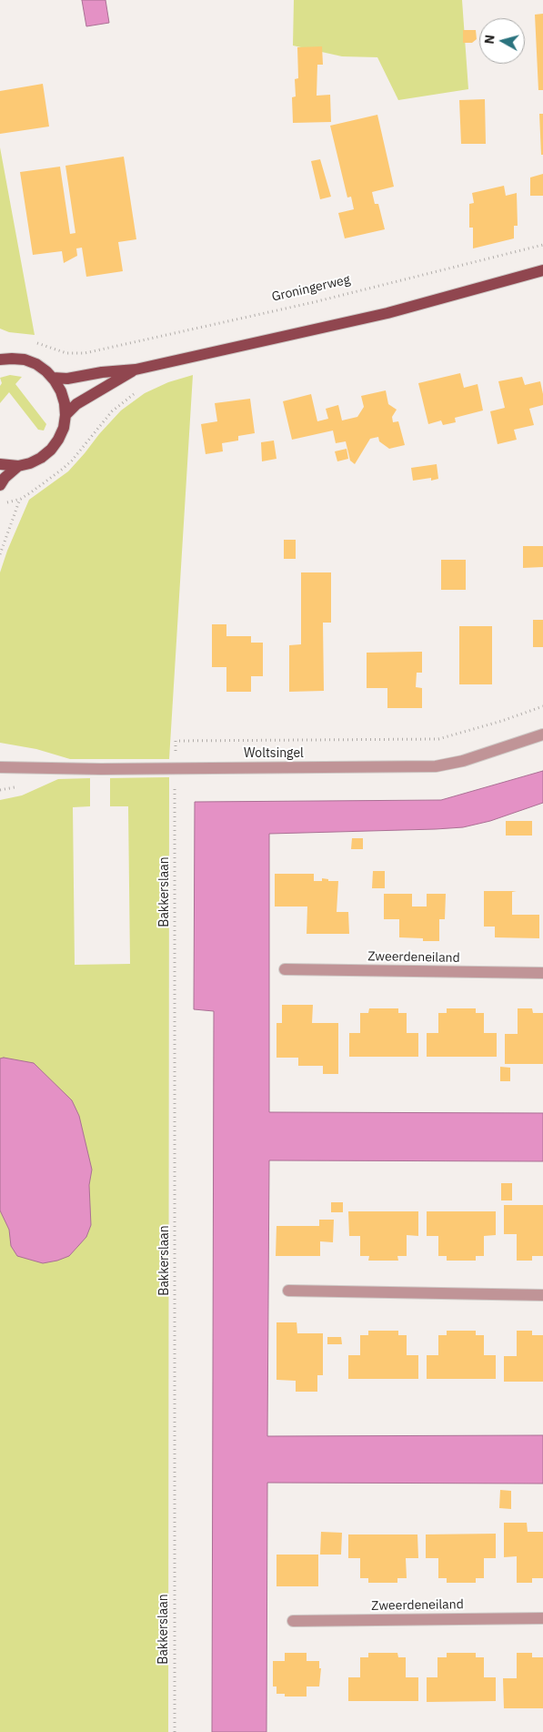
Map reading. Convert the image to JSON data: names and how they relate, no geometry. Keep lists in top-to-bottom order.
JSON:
{
  "streets": {
    "street": ["Woltsingel", "Zweerdeneiland"],
    "path": ["Groningerweg", "Bakkerslaan"]
  },
  "north": "left"
}
